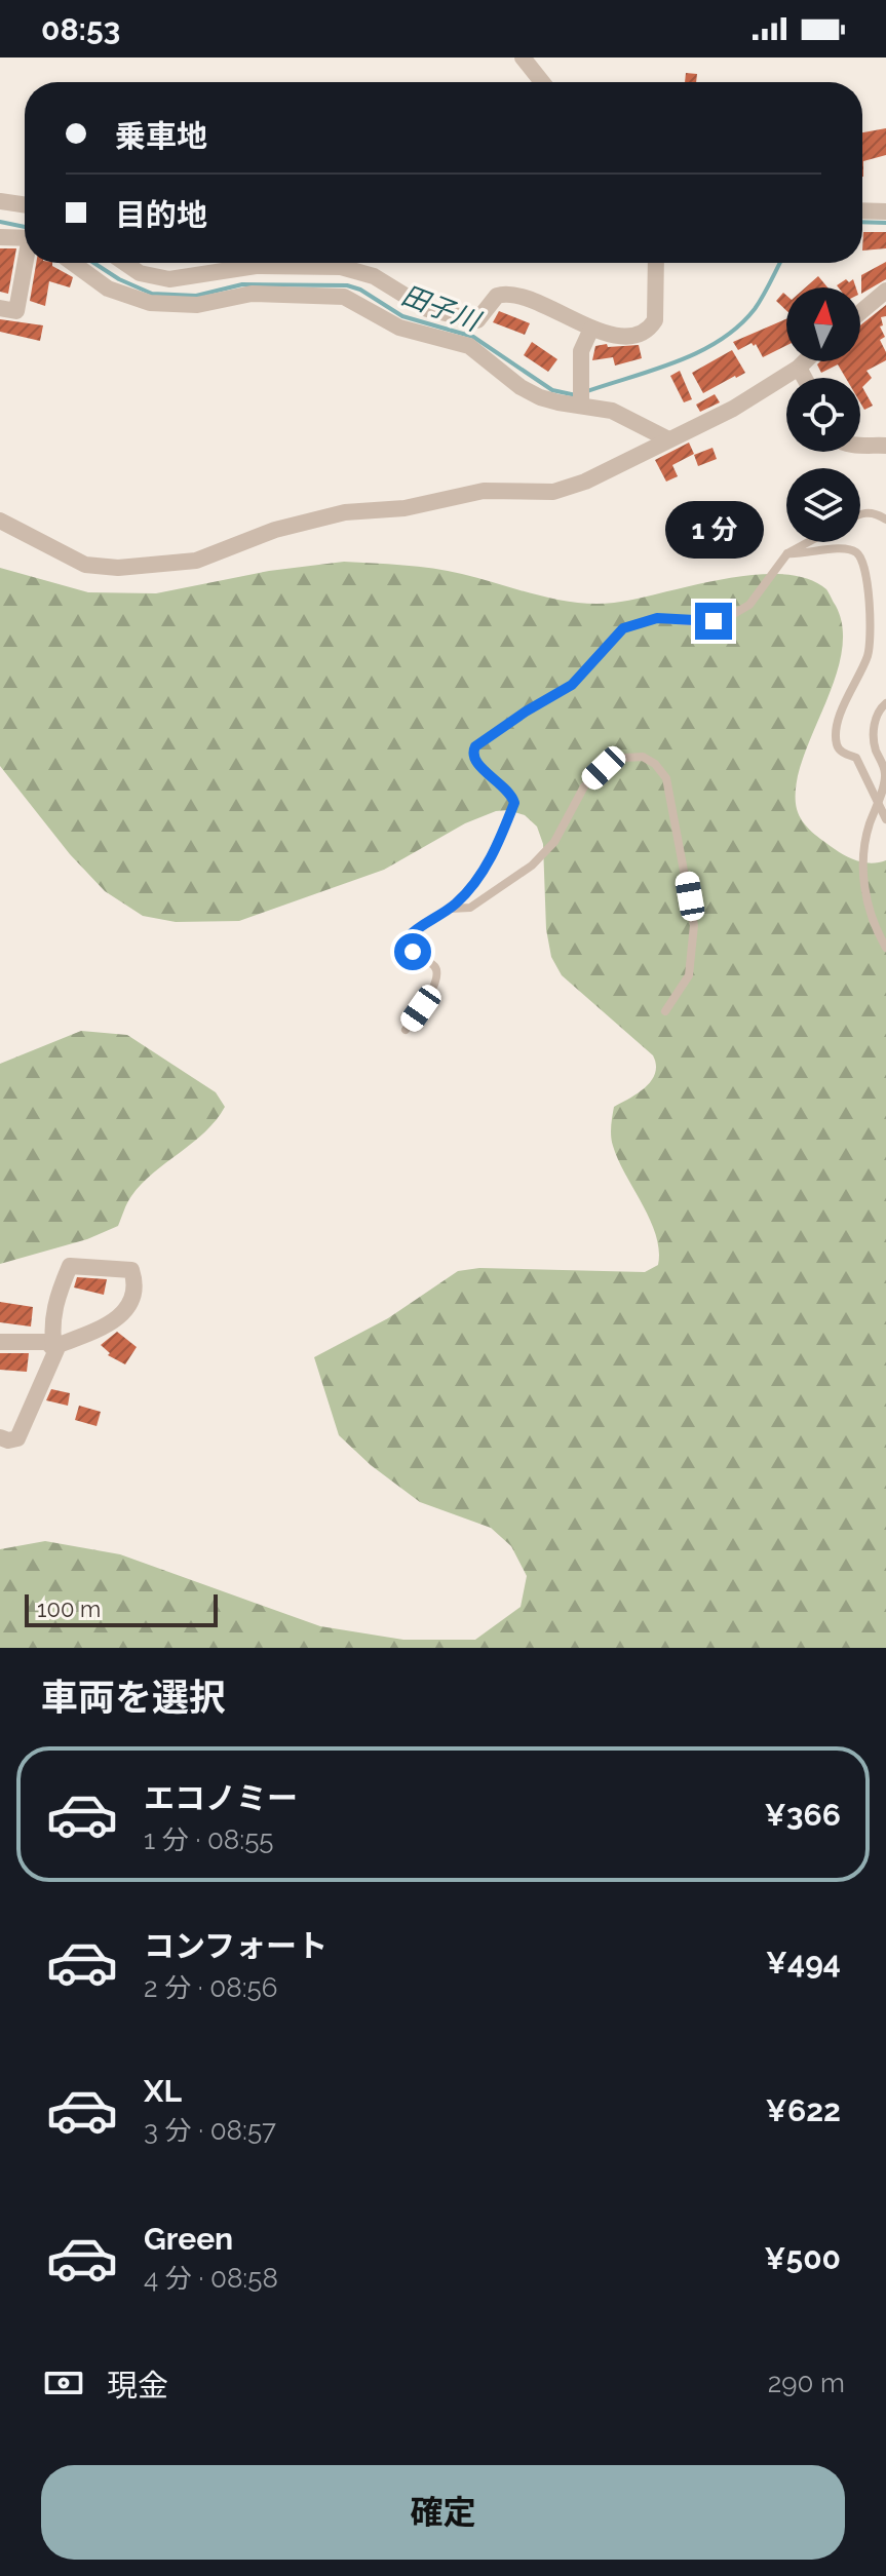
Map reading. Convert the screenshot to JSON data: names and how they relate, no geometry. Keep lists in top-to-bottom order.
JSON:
{
  "water": ["田子川"],
  "scale_bar": "100 m",
  "north": "top",
  "page": {
    "status": "08:53",
    "banner": ["乗車地", "目的地"],
    "bubble": "1 分",
    "scale": "100 m",
    "heading": "車両を選択",
    "list": [
      {
        "name": "エコノミー",
        "note": "1 分 · 08:55",
        "value": "¥366"
      },
      {
        "name": "コンフォート",
        "note": "2 分 · 08:56",
        "value": "¥494"
      },
      {
        "name": "XL",
        "note": "3 分 · 08:57",
        "value": "¥622"
      },
      {
        "name": "Green",
        "note": "4 分 · 08:58",
        "value": "¥500"
      }
    ],
    "pay": ["現金", "290 m"],
    "buttons": "確定"
  }
}
